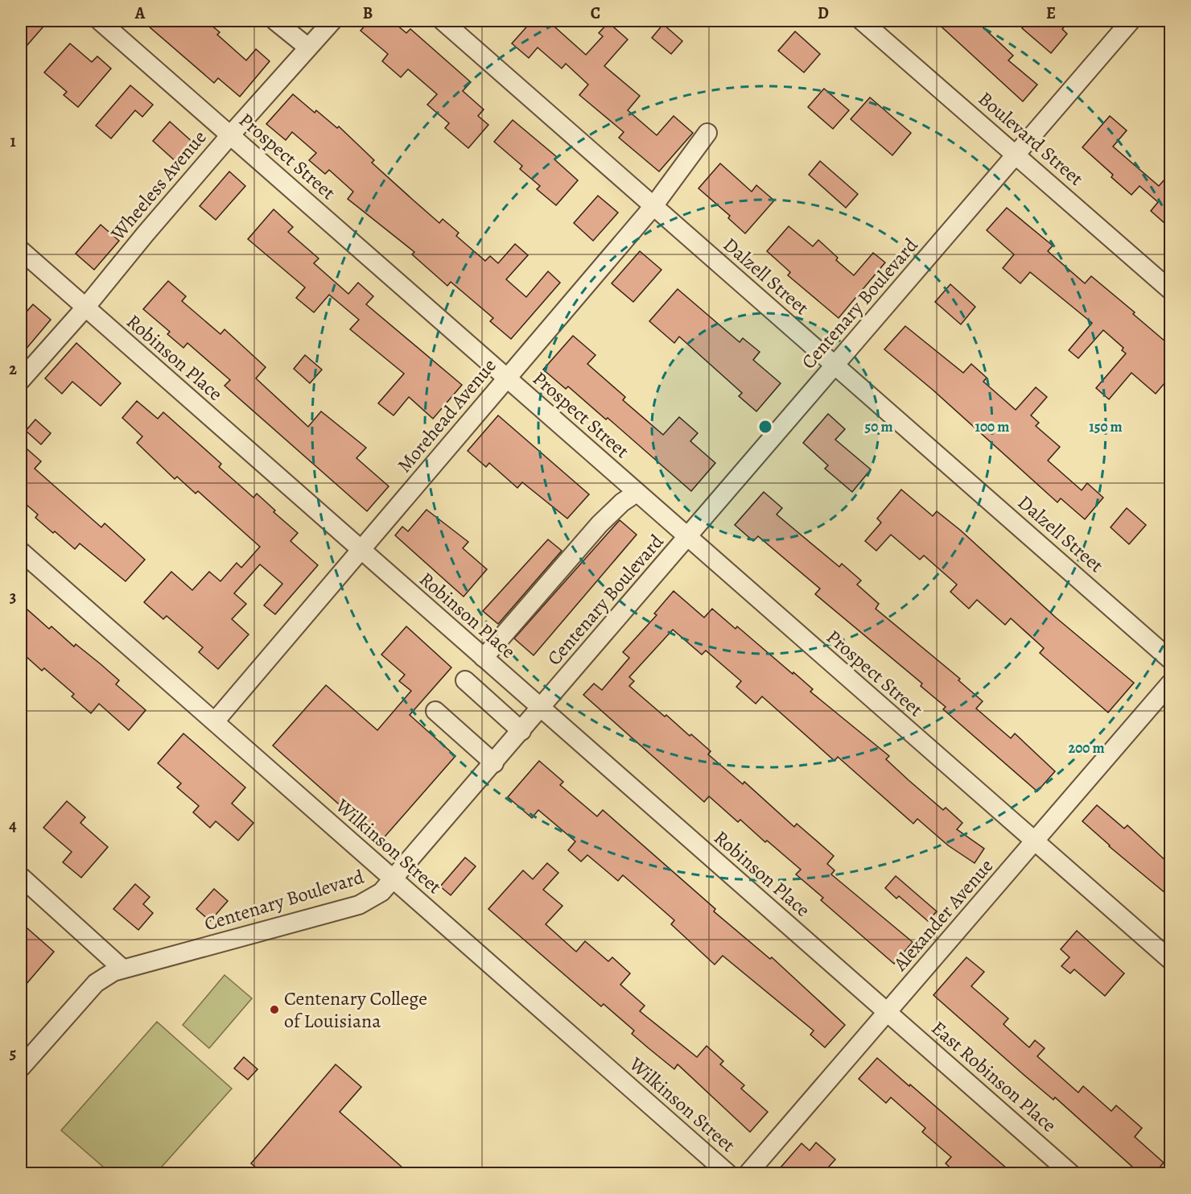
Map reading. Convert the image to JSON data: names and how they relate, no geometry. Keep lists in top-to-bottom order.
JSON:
{
  "streets": {
    "street": [
      "Boulevard Street",
      "Prospect Street",
      "Wheeless Avenue",
      "Dalzell Street",
      "Centenary Boulevard",
      "Robinson Place",
      "Morehead Avenue",
      "Wilkinson Street",
      "Alexander Avenue",
      "East Robinson Place"
    ]
  },
  "crossings": [
    ["Boulevard Street", "Centenary Boulevard"],
    ["Prospect Street", "Wheeless Avenue"],
    ["Prospect Street", "Centenary Boulevard"],
    ["Prospect Street", "Morehead Avenue"],
    ["Prospect Street", "Alexander Avenue"],
    ["Wheeless Avenue", "Robinson Place"],
    ["Dalzell Street", "Centenary Boulevard"],
    ["Dalzell Street", "Morehead Avenue"],
    ["Centenary Boulevard", "Robinson Place"],
    ["Centenary Boulevard", "Wilkinson Street"],
    ["Robinson Place", "Morehead Avenue"],
    ["Robinson Place", "Alexander Avenue"],
    ["Robinson Place", "East Robinson Place"],
    ["Morehead Avenue", "Wilkinson Street"],
    ["Alexander Avenue", "East Robinson Place"]
  ],
  "places": ["Centenary College of Louisiana"],
  "grid": {
    "columns": [
      "A",
      "B",
      "C",
      "D",
      "E"
    ],
    "rows": [
      "1",
      "2",
      "3",
      "4",
      "5"
    ]
  },
  "rings": [
    "50 m",
    "100 m",
    "150 m",
    "200 m"
  ]
}
